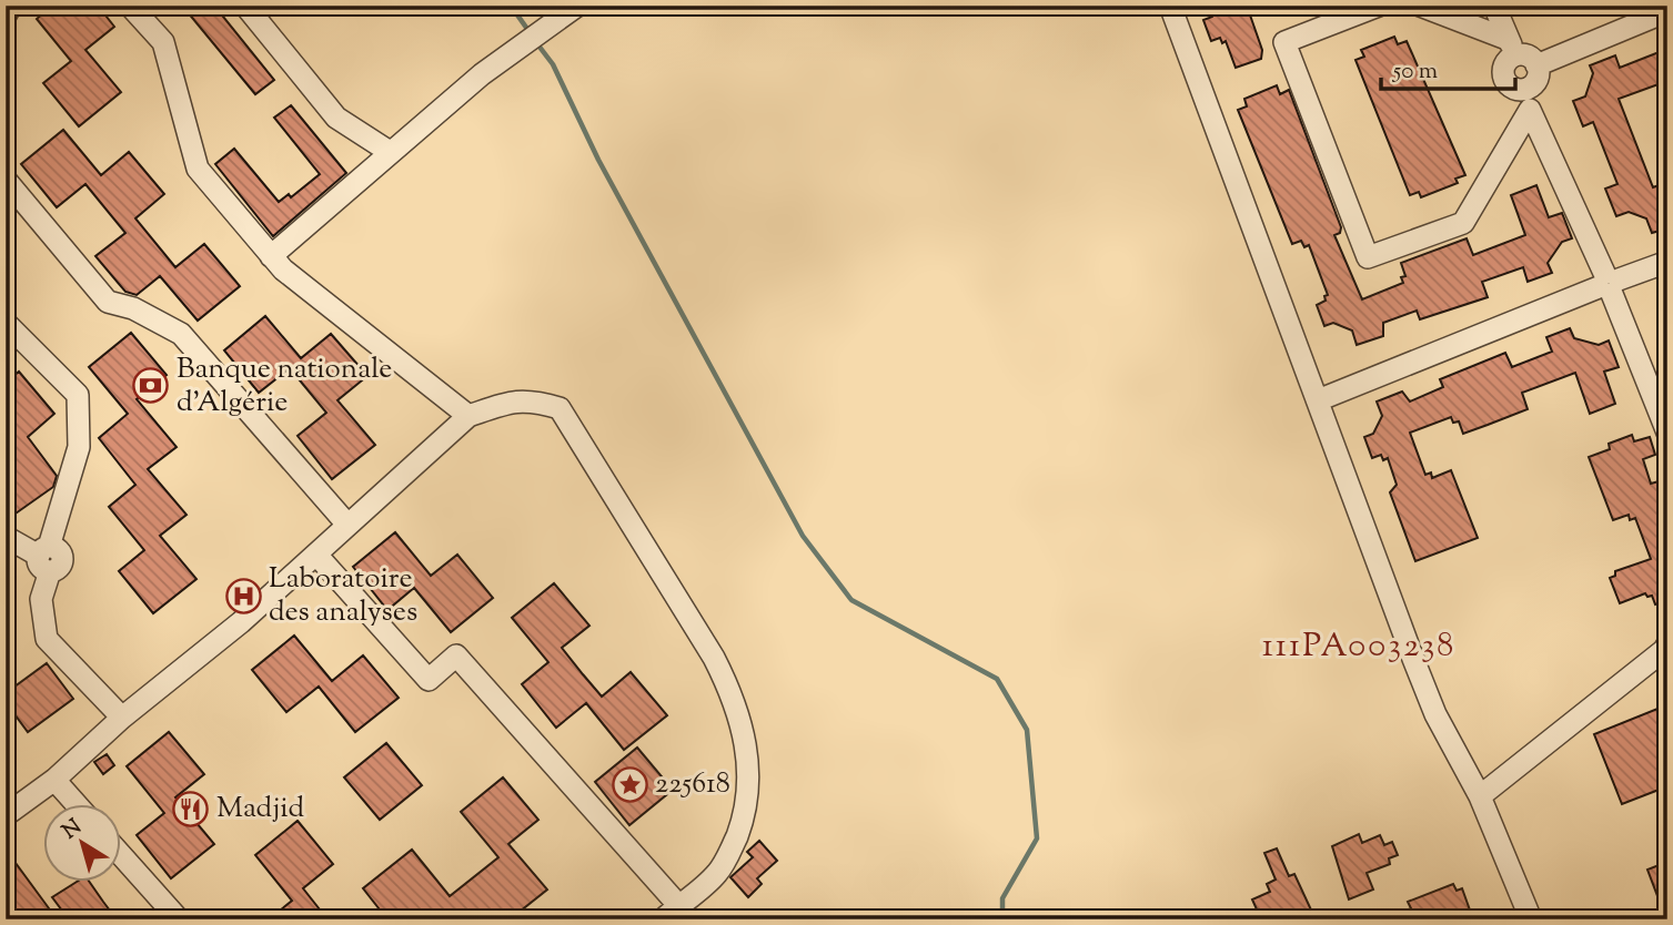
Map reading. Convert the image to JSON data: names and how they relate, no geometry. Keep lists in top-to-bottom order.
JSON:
{
  "districts": ["111PA003238"],
  "places": {
    "bank": ["Banque nationale d'Algérie"],
    "hospital": ["Laboratoire des analyses"],
    "place": ["225618"],
    "restaurant": ["Madjid"]
  },
  "scale_bar": "50 m",
  "north": "top left"
}
